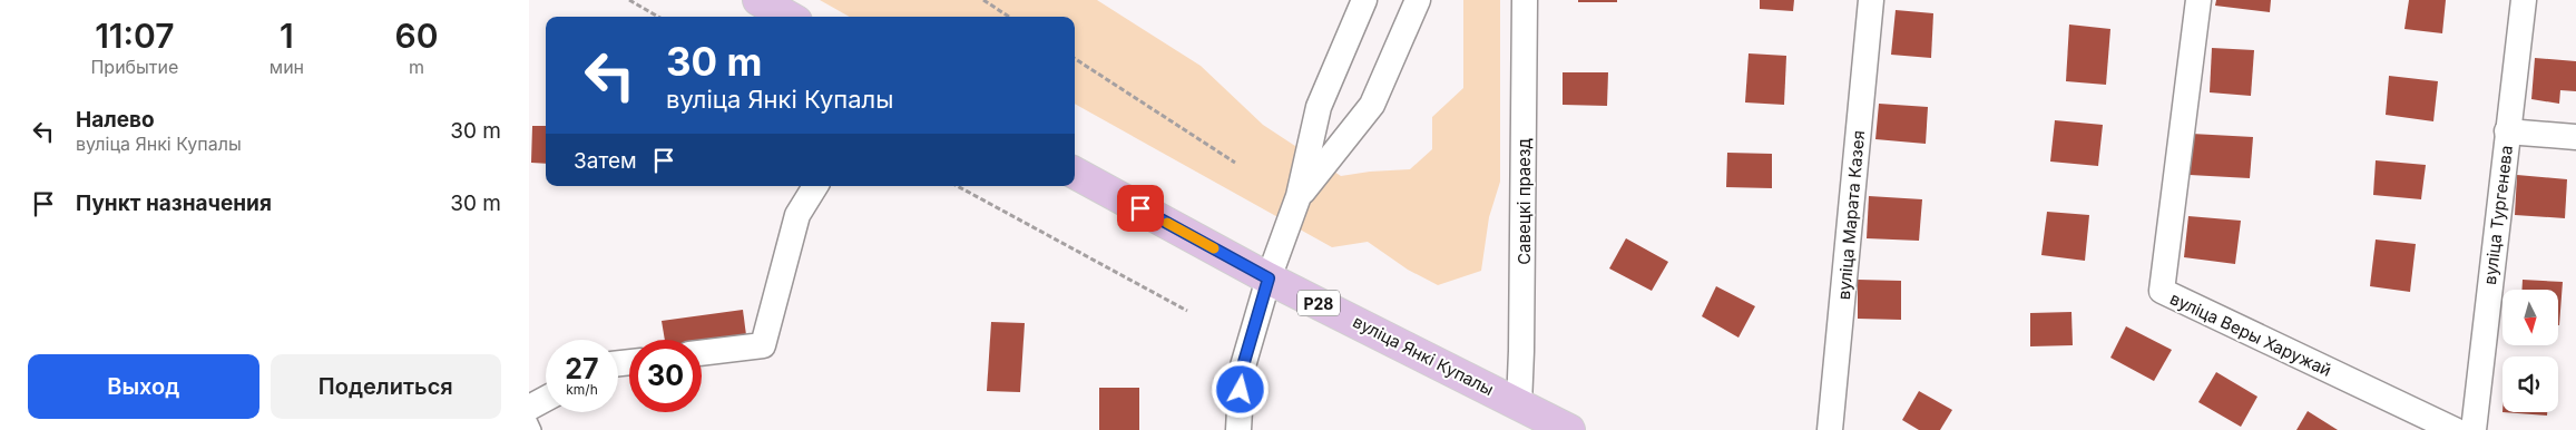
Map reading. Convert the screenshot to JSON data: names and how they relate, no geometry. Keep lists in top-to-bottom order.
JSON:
{
  "streets": {
    "main road": ["Р28", "вуліца Янкі Купалы"],
    "street": [
      "Савецкі праезд",
      "вуліца Марата Казея",
      "вуліца Тургенева",
      "вуліца Веры Харужай"
    ]
  },
  "crossings": [
    ["Савецкі праезд", "вуліца Янкі Купалы"]
  ],
  "north": "bottom",
  "page": {
    "eta": [
      "11:07",
      "Прибытие",
      "1",
      "мин",
      "60",
      "m"
    ],
    "turn": ["30 m", "вуліца Янкі Купалы"],
    "list": [
      {
        "name": "Налево",
        "note": "вуліца Янкі Купалы",
        "value": "30 m"
      },
      {
        "name": "Пункт назначения",
        "value": "30 m"
      }
    ],
    "then": "Затем",
    "speed": "27 km/h",
    "limit": "30",
    "buttons": ["Выход", "Поделиться"]
  }
}
